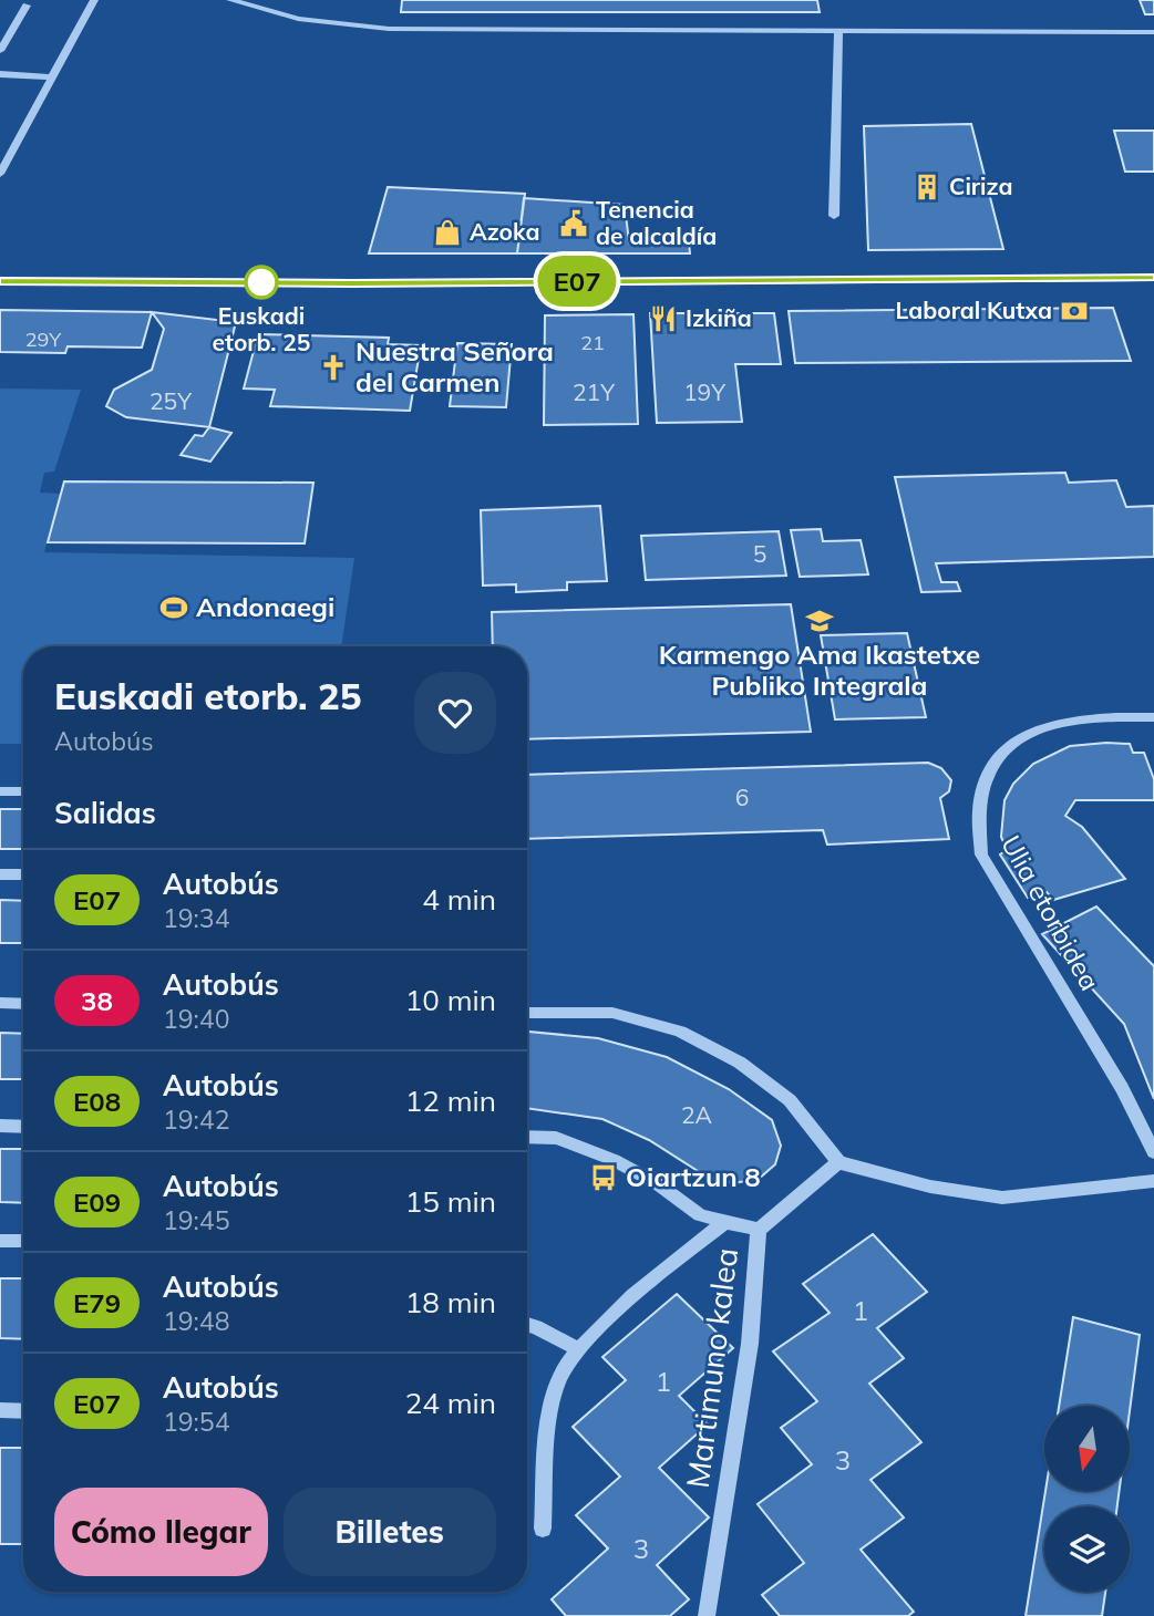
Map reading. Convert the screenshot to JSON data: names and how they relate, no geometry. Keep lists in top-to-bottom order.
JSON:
{
  "streets": {
    "street": ["Ulia etorbidea", "Martimuno kalea"]
  },
  "places": {
    "building": ["Ciriza"],
    "public building": ["Tenencia de alcaldía"],
    "shop": ["Azoka"],
    "other": ["Euskadi etorb. 25"],
    "bank": ["Laboral Kutxa"],
    "restaurant": ["Izkiña"],
    "church": ["Nuestra Señora del Carmen"],
    "sports": ["Andonaegi"],
    "school or university": ["Karmengo Ama Ikastetxe Publiko Integrala"],
    "bus stop": ["Oiartzun 8"]
  },
  "lines": ["bus line E07"],
  "house_numbers": [
    "29Y",
    "21",
    "21Y",
    "19Y",
    "25Y",
    "5",
    "6",
    "2A",
    "1",
    "1",
    "3",
    "3"
  ],
  "north": "bottom",
  "page": {
    "on_map": "E07",
    "heading": [
      ["Euskadi etorb. 25", "Autobús"],
      "Salidas"
    ],
    "list": [
      {
        "mark": "E07",
        "name": "Autobús",
        "note": "19:34",
        "value": "4 min"
      },
      {
        "mark": "38",
        "name": "Autobús",
        "note": "19:40",
        "value": "10 min"
      },
      {
        "mark": "E08",
        "name": "Autobús",
        "note": "19:42",
        "value": "12 min"
      },
      {
        "mark": "E09",
        "name": "Autobús",
        "note": "19:45",
        "value": "15 min"
      },
      {
        "mark": "E79",
        "name": "Autobús",
        "note": "19:48",
        "value": "18 min"
      },
      {
        "mark": "E07",
        "name": "Autobús",
        "note": "19:54",
        "value": "24 min"
      }
    ],
    "buttons": ["Cómo llegar", "Billetes"]
  }
}
